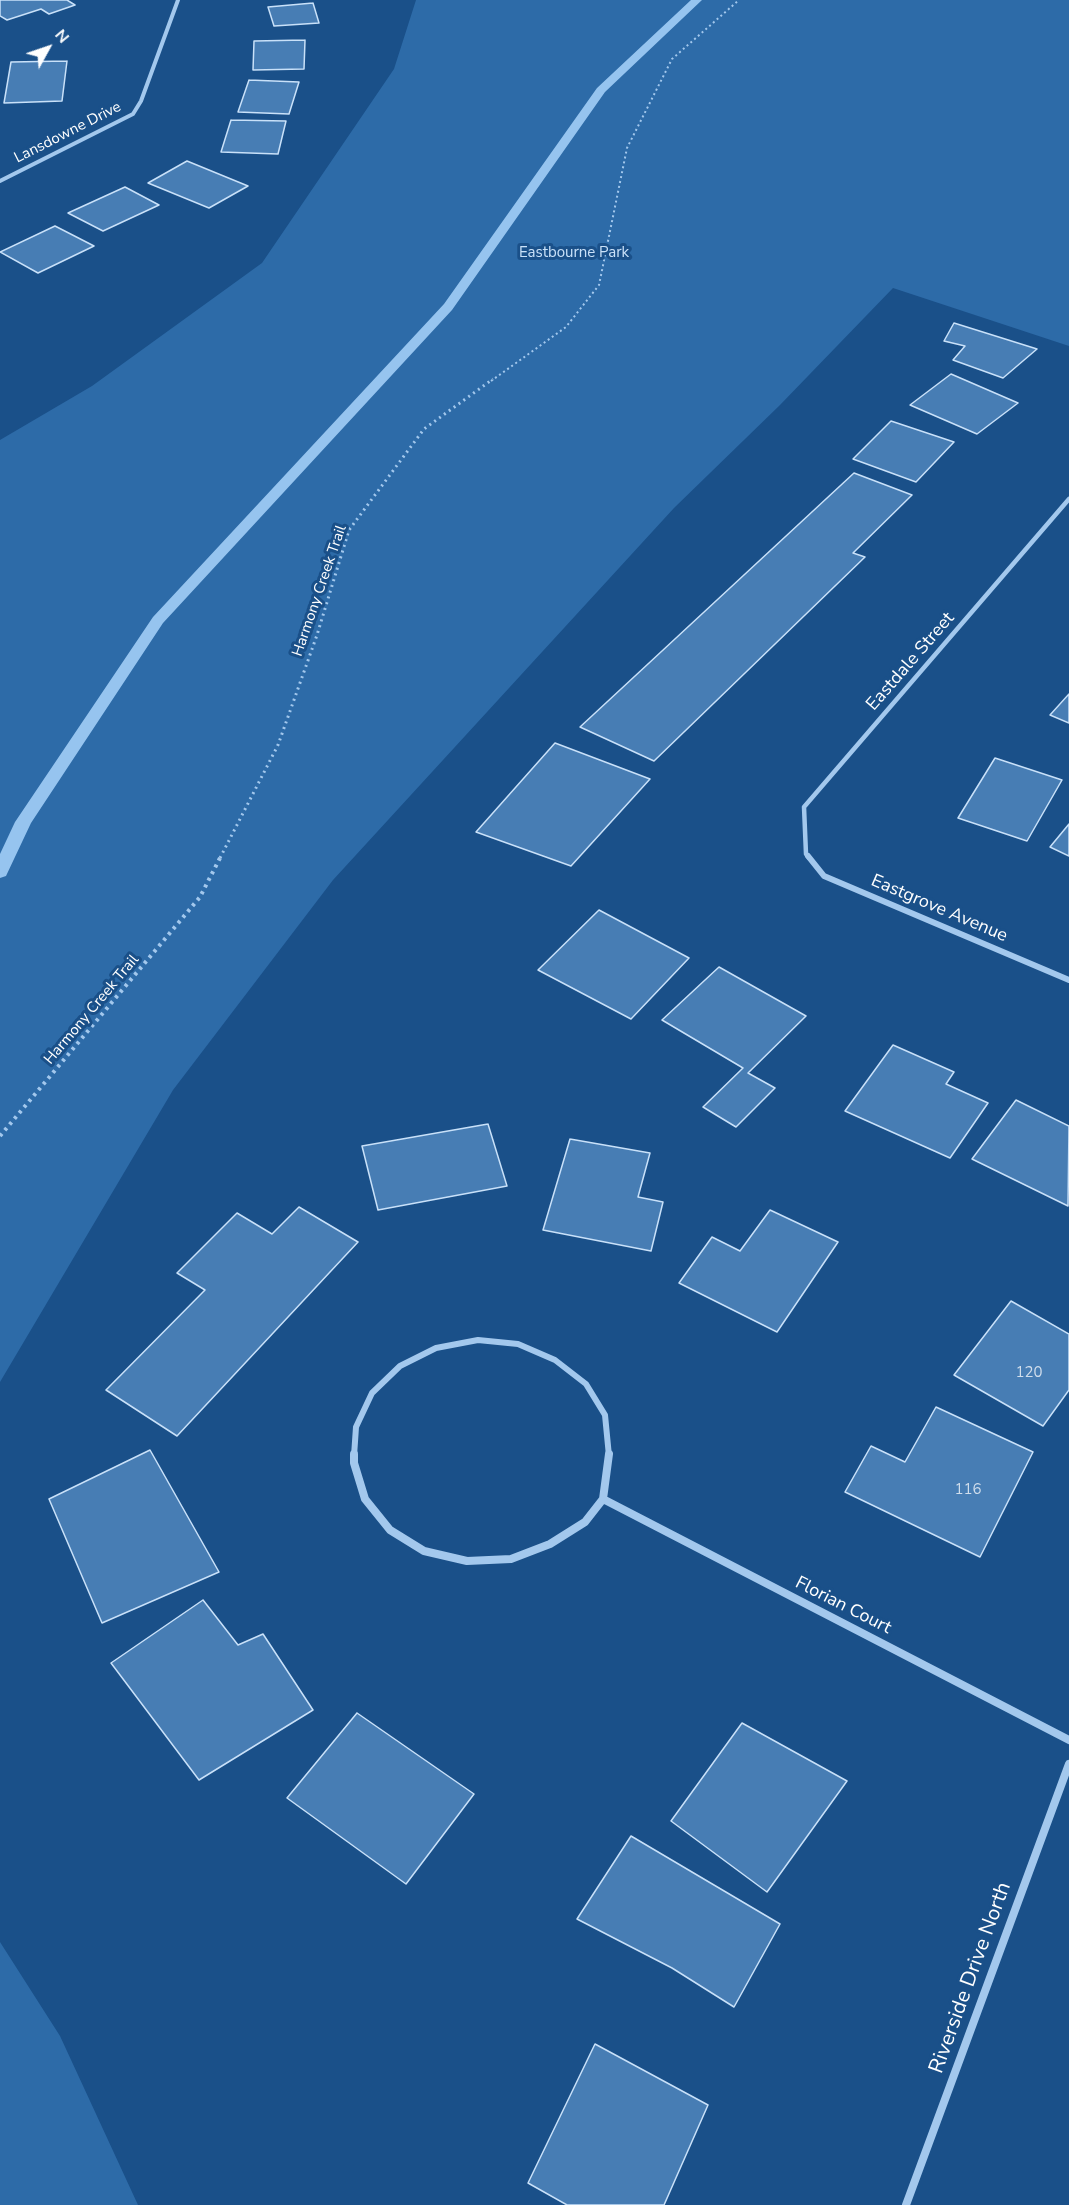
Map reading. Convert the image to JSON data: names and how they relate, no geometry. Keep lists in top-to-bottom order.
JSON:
{
  "streets": {
    "street": [
      "Lansdowne Drive",
      "Eastdale Street",
      "Eastgrove Avenue",
      "Florian Court",
      "Riverside Drive North"
    ],
    "path": ["Harmony Creek Trail"]
  },
  "crossings": [
    ["Eastdale Street", "Eastgrove Avenue"]
  ],
  "parks": ["Eastbourne Park"],
  "house_numbers": ["120", "116"],
  "north": "top right"
}
